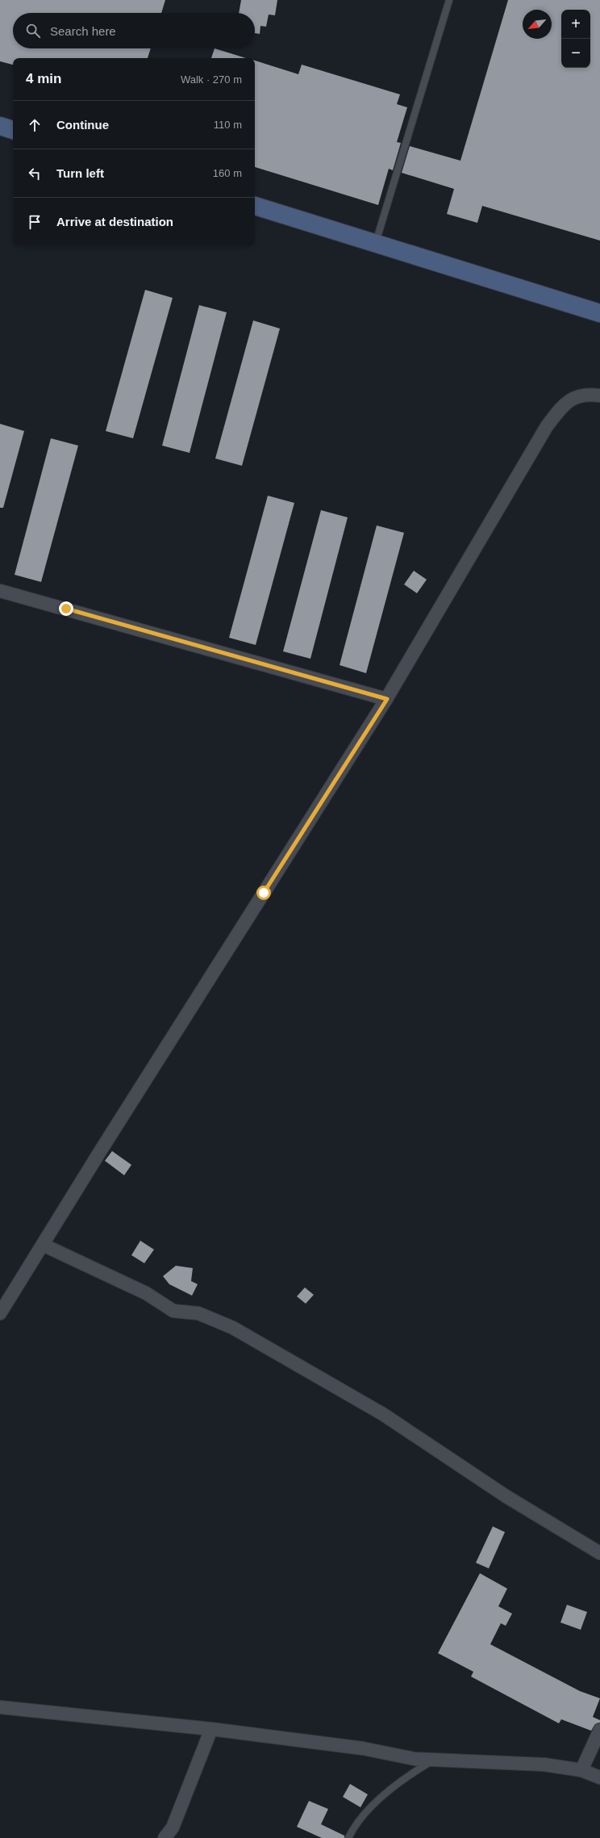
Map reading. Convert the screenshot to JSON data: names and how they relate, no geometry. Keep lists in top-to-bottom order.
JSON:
{
  "north": "bottom left",
  "page": {
    "map_buttons": ["+", "−"],
    "search": "Search here",
    "heading": ["4 min", "Walk · 270 m"],
    "list": [
      ["Continue", "110 m"],
      ["Turn left", "160 m"],
      "Arrive at destination"
    ]
  }
}
